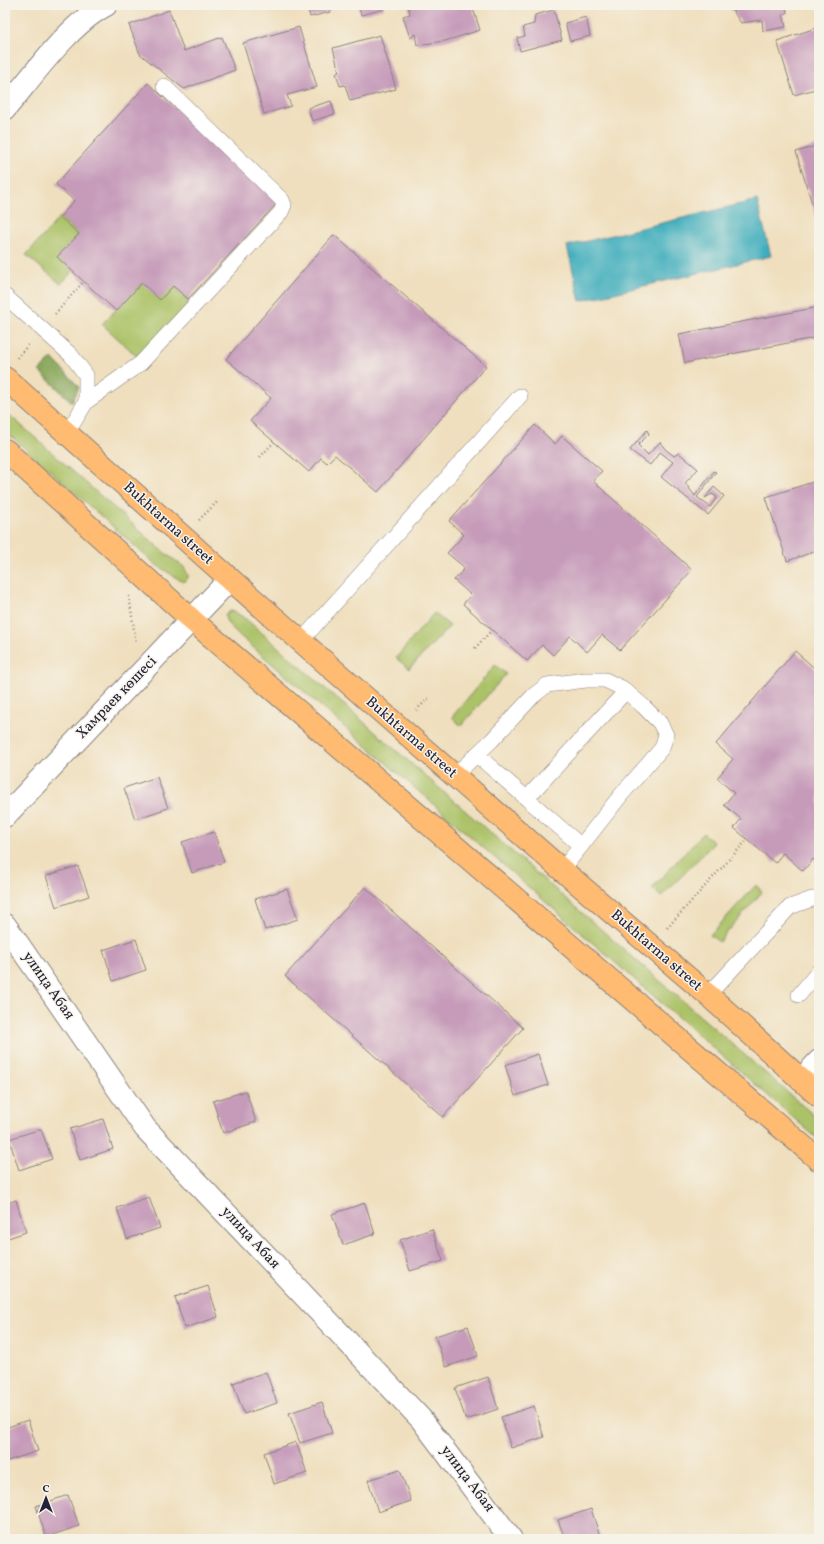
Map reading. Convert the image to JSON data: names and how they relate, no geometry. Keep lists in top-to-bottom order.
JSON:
{
  "streets": {
    "main road": ["Bukhtarma street"],
    "street": ["Хамраев көшесі", "улица Абая"]
  },
  "crossings": [
    ["Bukhtarma street", "Хамраев көшесі"]
  ],
  "north": "top"
}
